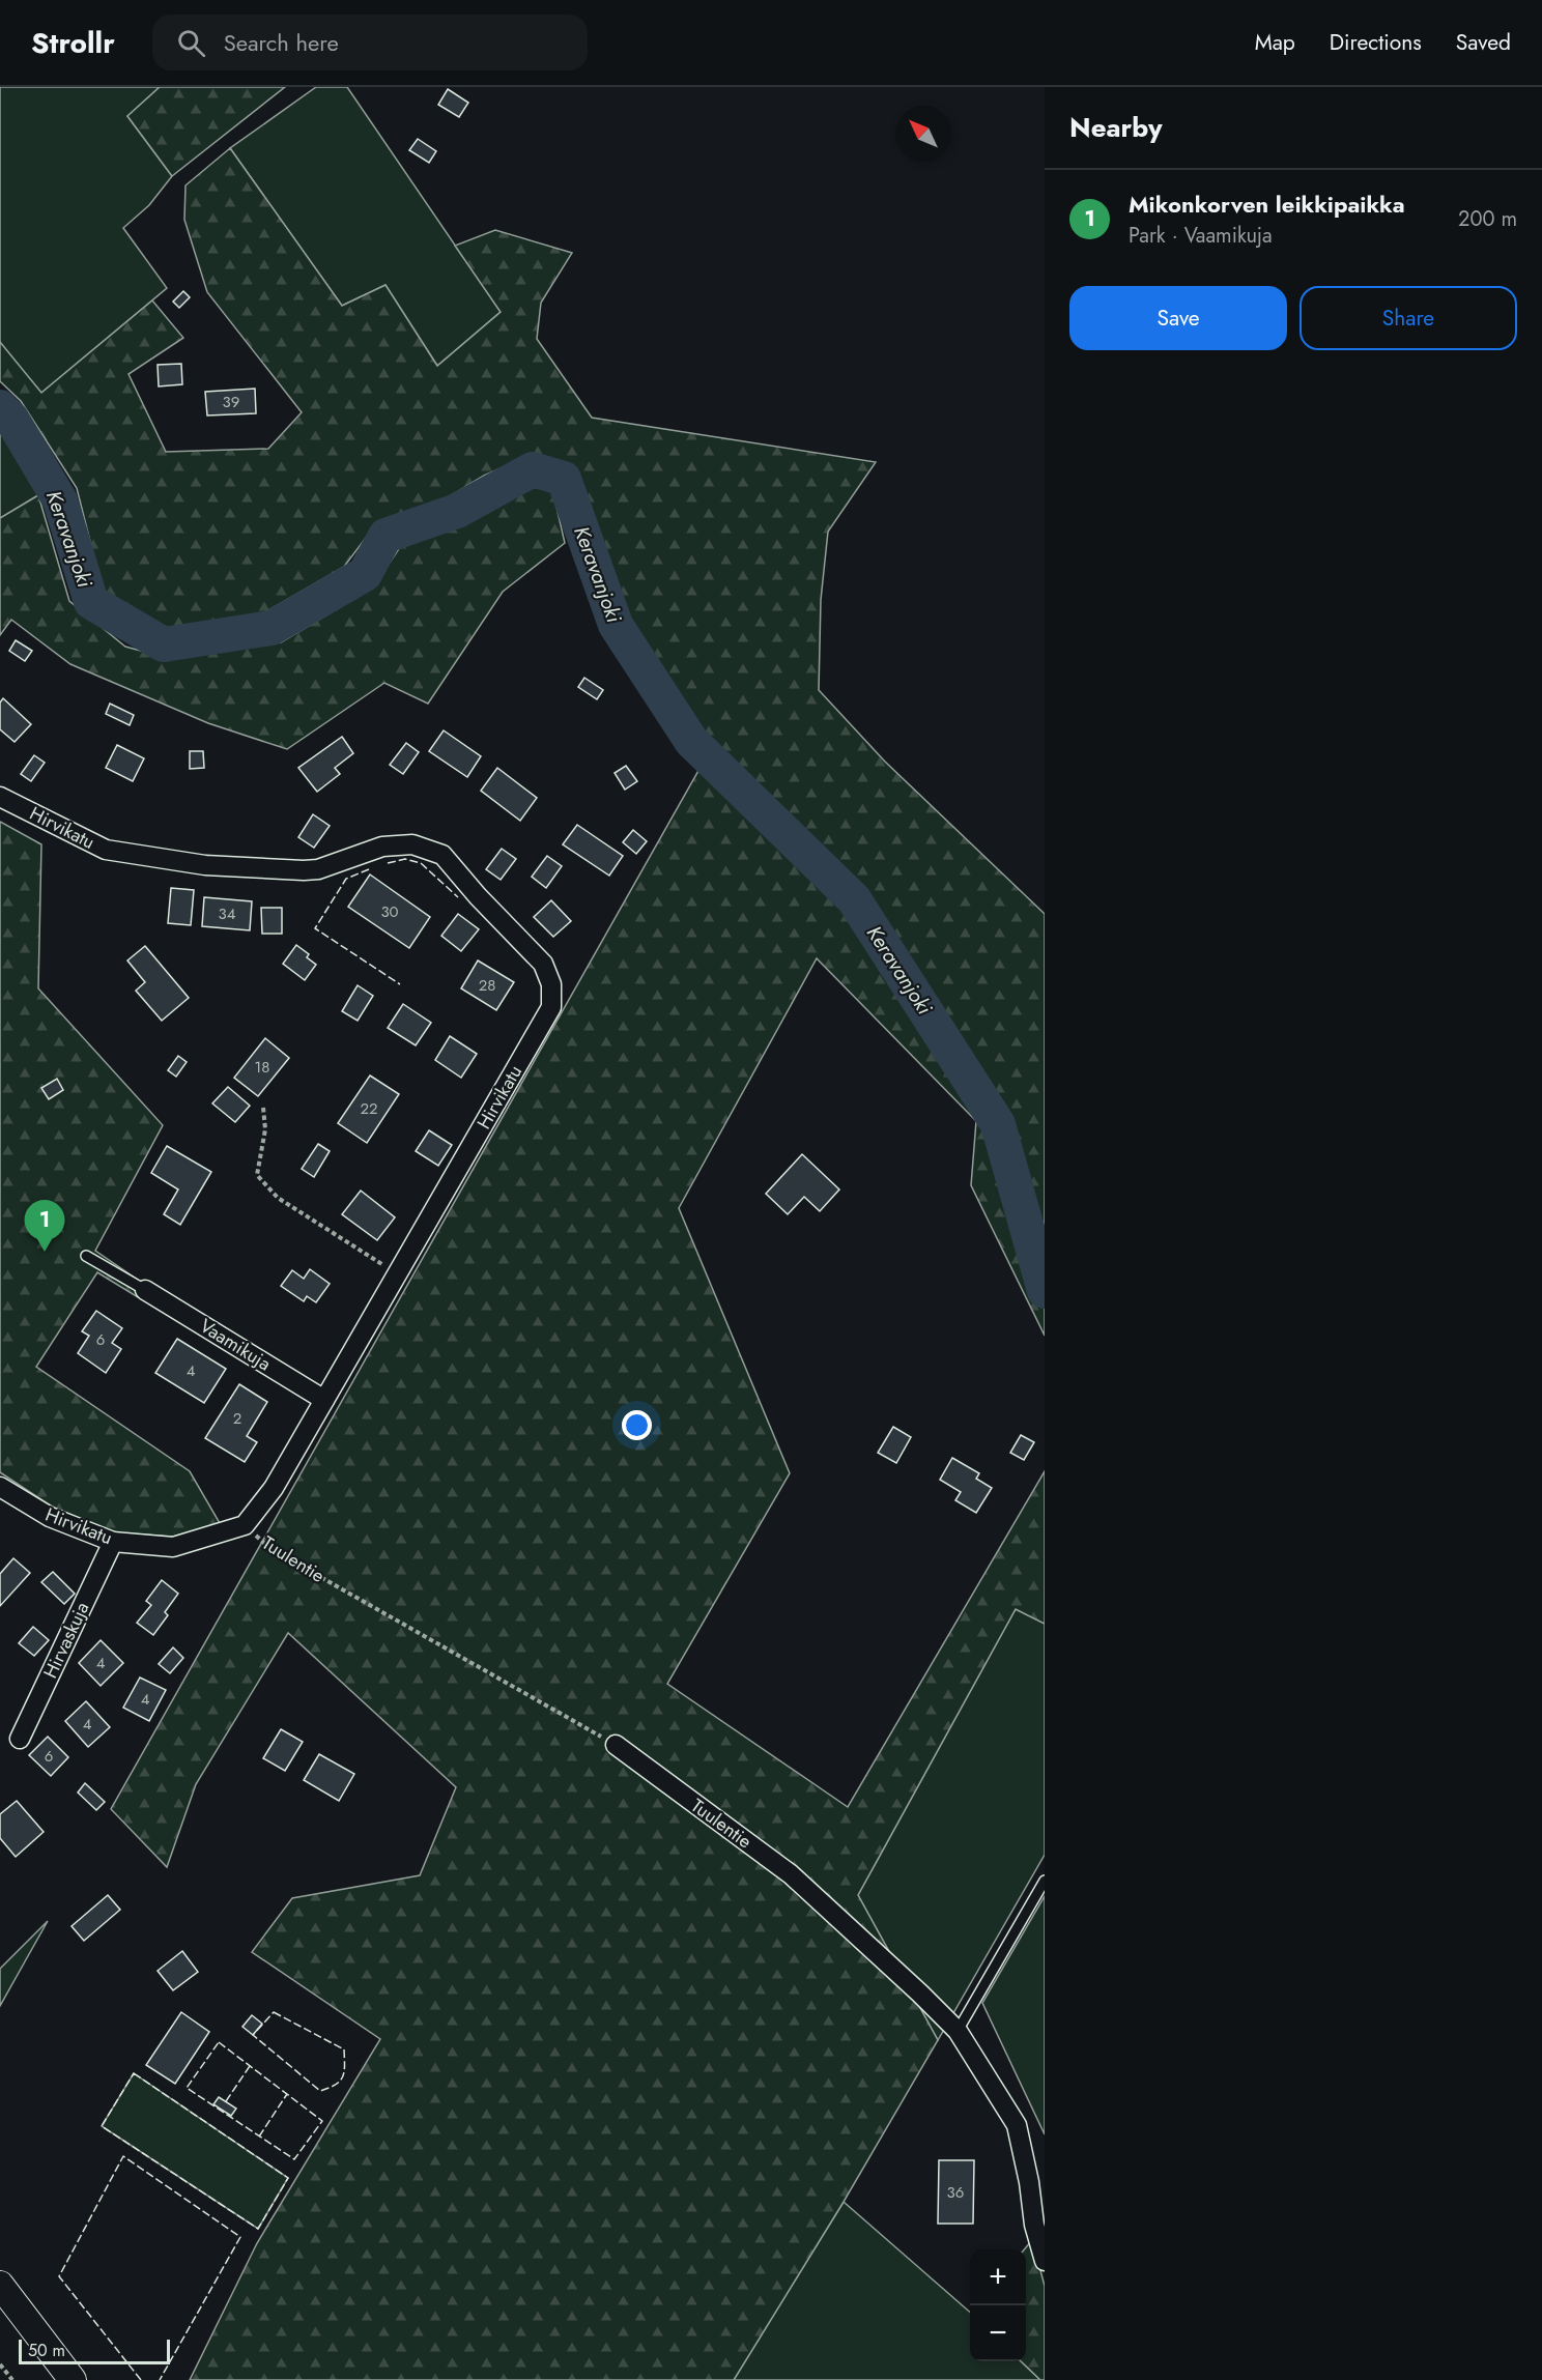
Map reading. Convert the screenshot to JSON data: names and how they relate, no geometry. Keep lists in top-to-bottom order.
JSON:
{
  "streets": {
    "street": [
      "Hirvikatu",
      "Vaamikuja",
      "Tuulentie",
      "Hirvaskuja"
    ]
  },
  "crossings": [
    ["Hirvikatu", "Vaamikuja"],
    ["Hirvikatu", "Tuulentie"],
    ["Hirvikatu", "Hirvaskuja"]
  ],
  "water": ["Keravanjoki"],
  "house_numbers": [
    "39",
    "30",
    "34",
    "28",
    "18",
    "22",
    "6",
    "4",
    "2",
    "4",
    "4",
    "4",
    "6",
    "36"
  ],
  "scale_bar": "50 m",
  "north": "top left",
  "page": {
    "header": "Strollr",
    "search": "Search here",
    "nav": ["Map", "Directions", "Saved"],
    "heading": "Nearby",
    "list": [
      {
        "mark": "1",
        "name": "Mikonkorven leikkipaikka",
        "note": "Park · Vaamikuja",
        "value": "200 m"
      }
    ],
    "buttons": ["Save", "Share"],
    "pins": "1",
    "map_buttons": ["+", "−"],
    "scale": "50 m"
  }
}
